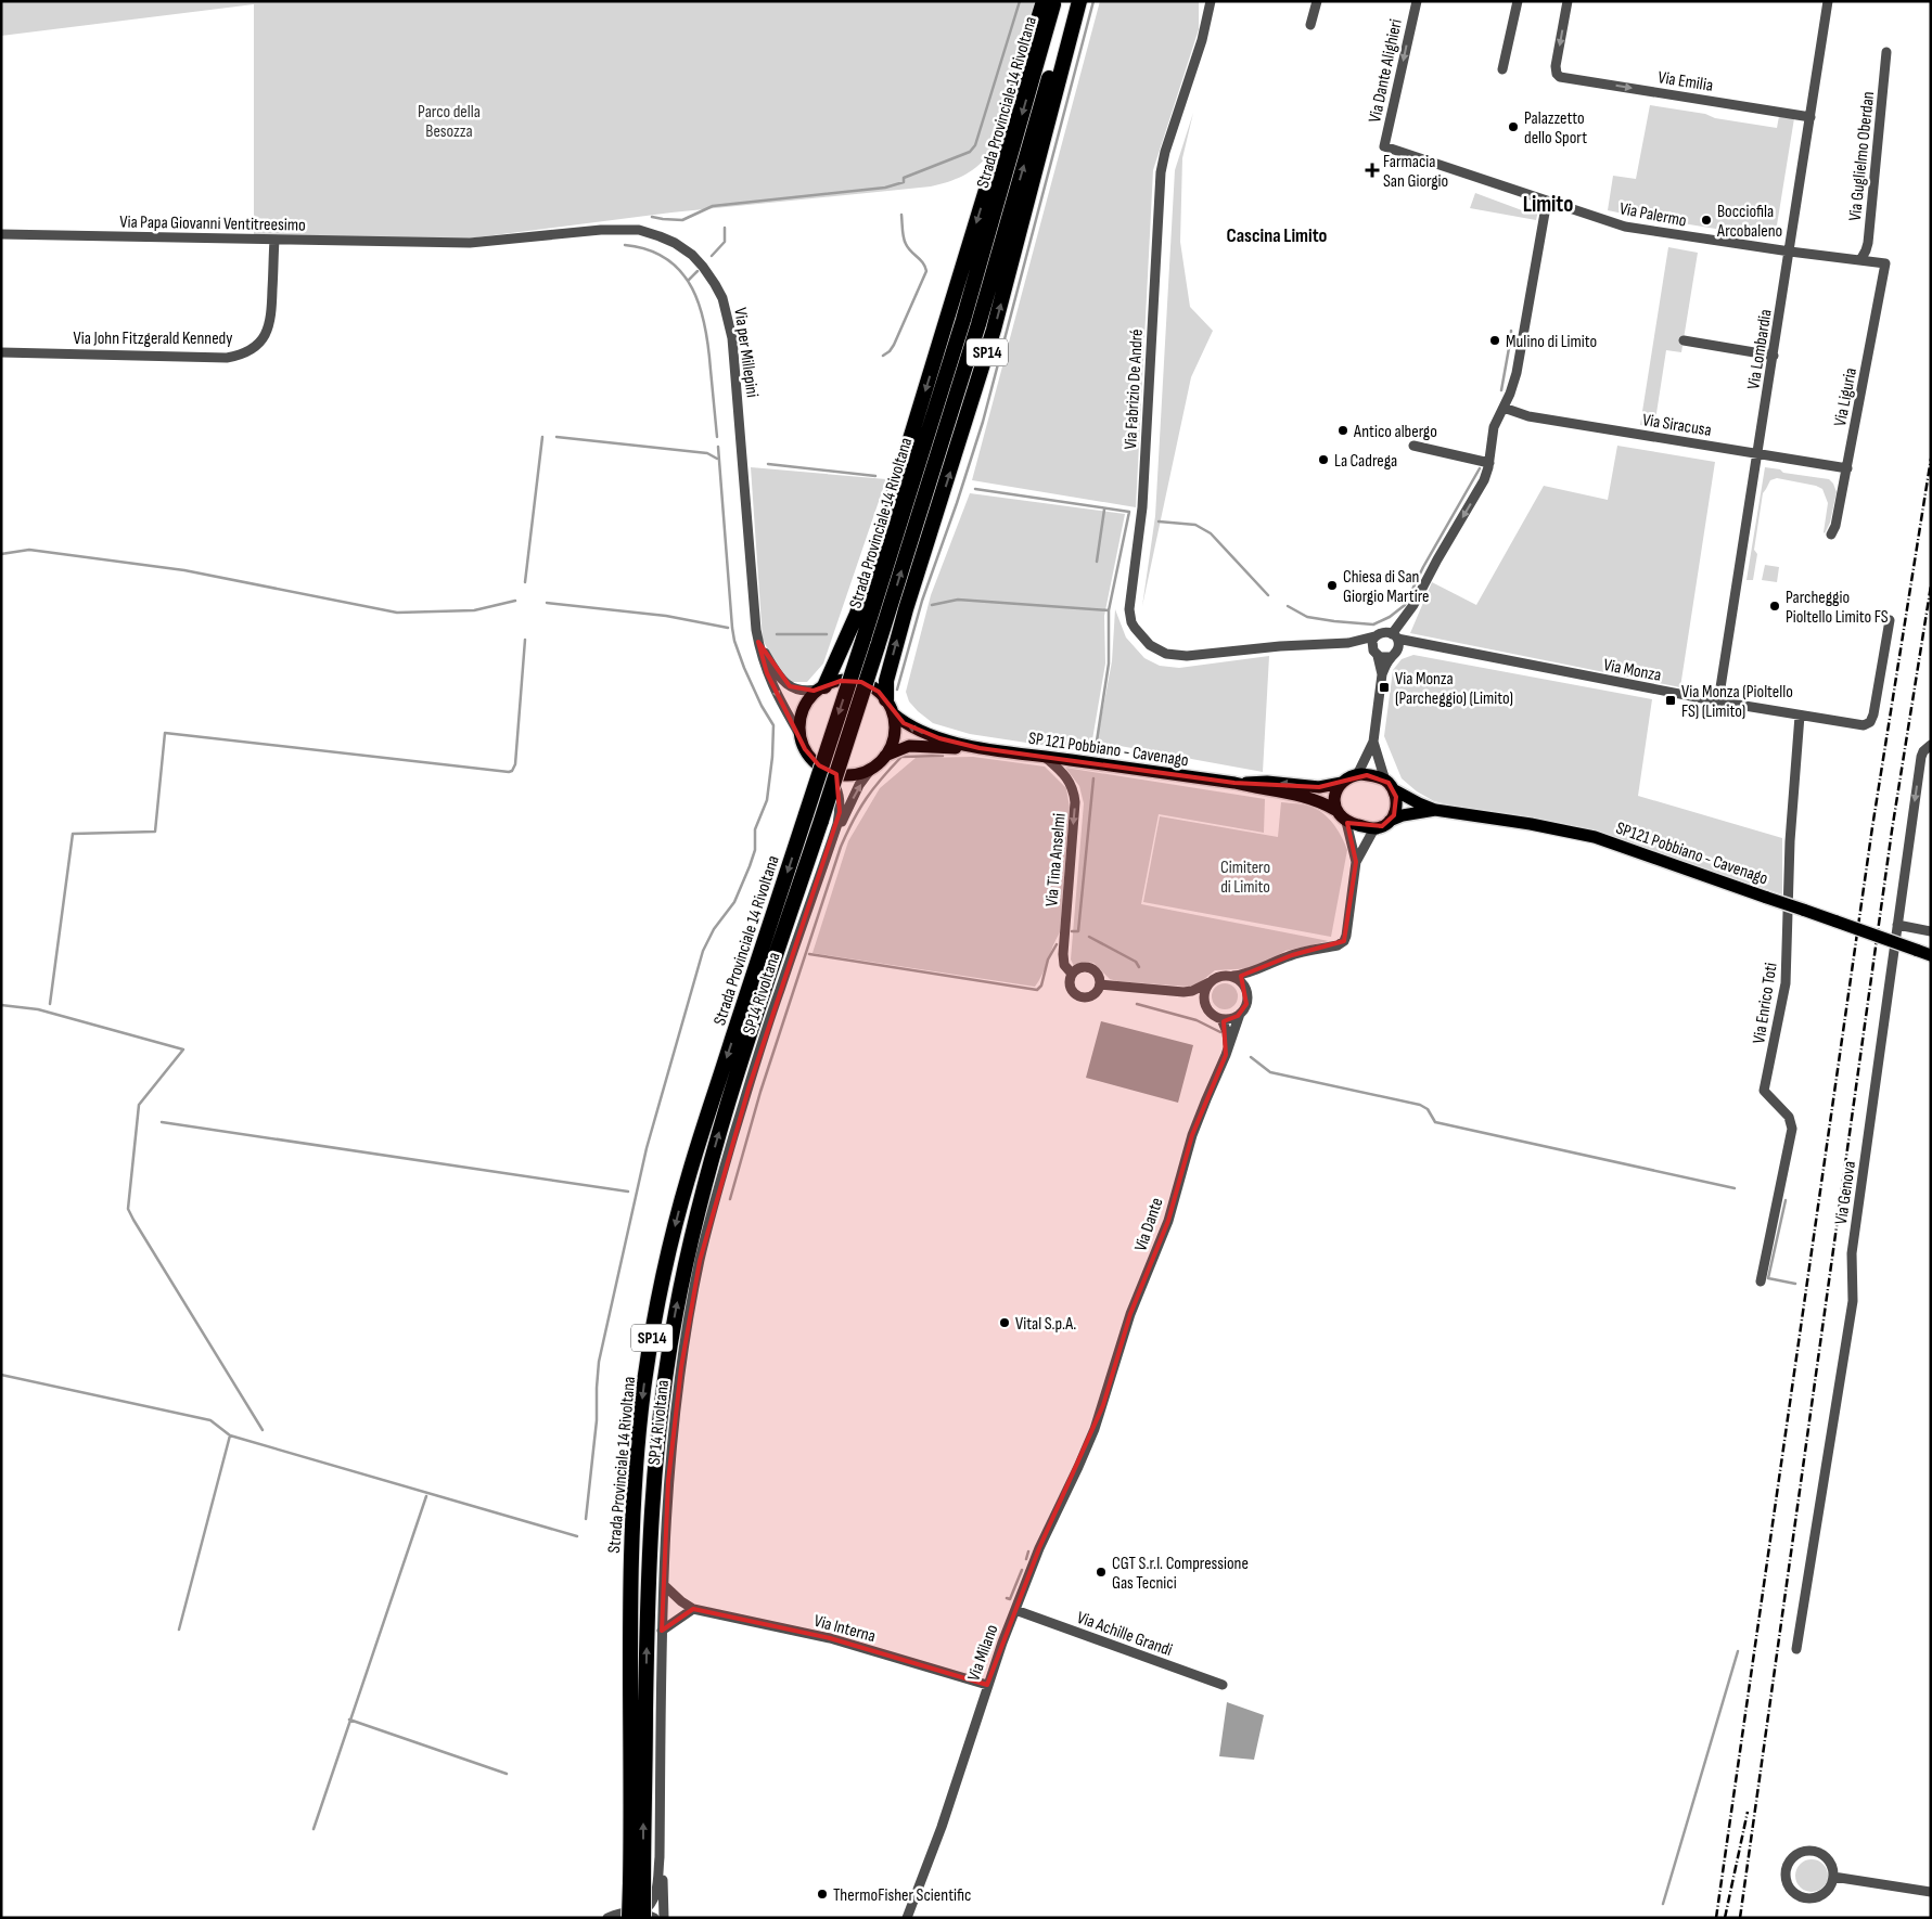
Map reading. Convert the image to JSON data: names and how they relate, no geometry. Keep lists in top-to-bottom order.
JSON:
{
  "streets": {
    "highway": ["Strada Provinciale 14 Rivoltana", "SP14"],
    "main road": ["SP 121 Pobbiano - Cavenago", "SP121 Pobbiano - Cavenago", "SP14 Rivoltana"],
    "street": [
      "Via Dante Alighieri",
      "Via Emilia",
      "Via Guglielmo Oberdan",
      "Via Palermo",
      "Via Papa Giovanni Ventitreesimo",
      "Via John Fitzgerald Kennedy",
      "Via Lombardia",
      "Via per Millepini",
      "Via Fabrizio De André",
      "Via Liguria",
      "Via Siracusa",
      "Via Monza",
      "Via Tina Anselmi",
      "Via Enrico Toti",
      "Via Genova",
      "Via Dante",
      "Via Interna",
      "Via Achille Grandi",
      "Via Milano"
    ]
  },
  "crossings": [
    ["Via Dante Alighieri", "Via Palermo"],
    ["Via Emilia", "Via Lombardia"],
    ["Strada Provinciale 14 Rivoltana", "SP14 Rivoltana"],
    ["Via Guglielmo Oberdan", "Via Palermo"],
    ["Via Palermo", "Via Lombardia"],
    ["Via Palermo", "Via Liguria"],
    ["Via Papa Giovanni Ventitreesimo", "Via John Fitzgerald Kennedy"],
    ["Via Papa Giovanni Ventitreesimo", "Via per Millepini"],
    ["Via Lombardia", "Via Siracusa"],
    ["Via Lombardia", "Via Monza"],
    ["Via per Millepini", "SP14"],
    ["Via per Millepini", "SP 121 Pobbiano - Cavenago"],
    ["Via per Millepini", "SP14 Rivoltana"],
    ["SP14", "SP 121 Pobbiano - Cavenago"],
    ["SP14", "SP14 Rivoltana"],
    ["Via Liguria", "Via Siracusa"],
    ["Via Monza", "Via Enrico Toti"],
    ["SP 121 Pobbiano - Cavenago", "Via Tina Anselmi"],
    ["SP 121 Pobbiano - Cavenago", "SP14 Rivoltana"],
    ["SP14 Rivoltana", "Via Interna"],
    ["Via Dante", "Via Milano"],
    ["Via Interna", "Via Milano"],
    ["Via Achille Grandi", "Via Milano"]
  ],
  "one_way": ["Via Dante Alighieri", "Via Emilia", "Via Tina Anselmi"],
  "districts": ["Limito", "Cascina Limito"],
  "parks": ["Parco della Besozza", "Cimitero di Limito"],
  "places": {
    "other": [
      "Palazzetto dello Sport",
      "Bocciofila Arcobaleno",
      "Mulino di Limito",
      "Antico albergo",
      "La Cadrega",
      "Chiesa di San Giorgio Martire",
      "Parcheggio Pioltello Limito FS",
      "Vital S.p.A.",
      "CGT S.r.l. Compressione Gas Tecnici",
      "ThermoFisher Scientific"
    ],
    "health": ["Farmacia San Giorgio"],
    "transit": ["Via Monza (Parcheggio) (Limito)", "Via Monza (Pioltello FS) (Limito)"]
  }
}
